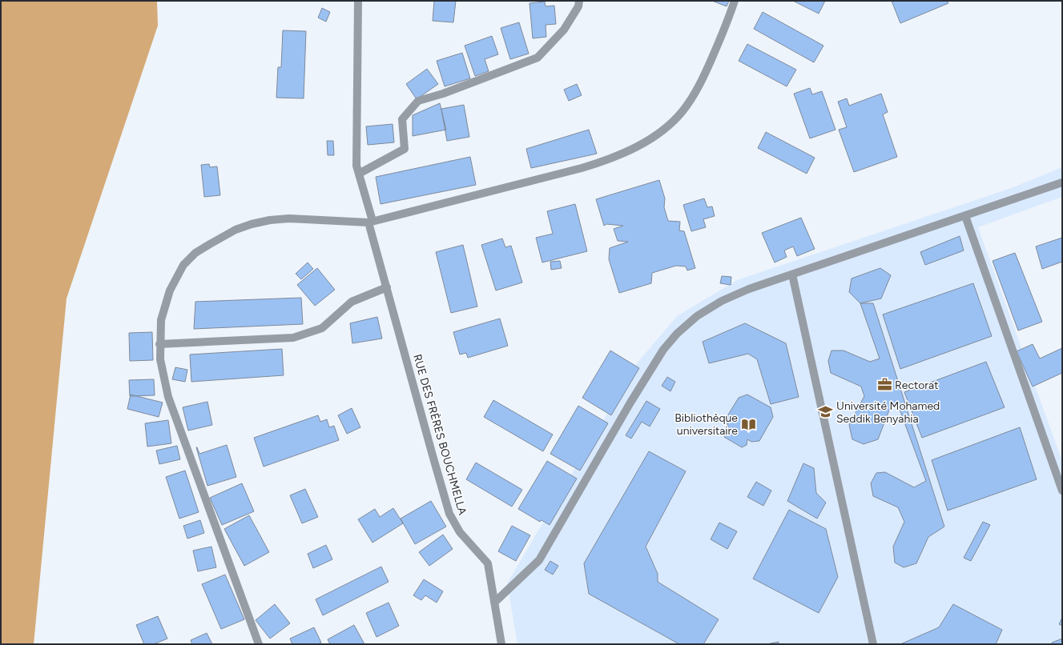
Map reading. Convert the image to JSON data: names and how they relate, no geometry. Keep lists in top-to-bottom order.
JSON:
{
  "streets": {
    "street": ["RUE DES FRÈRES BOUCHMELLA"]
  },
  "places": {
    "office": ["Rectorat"],
    "school or university": ["Université Mohamed Seddik Benyahia"],
    "library": ["Bibliothèque universitaire"]
  }
}
